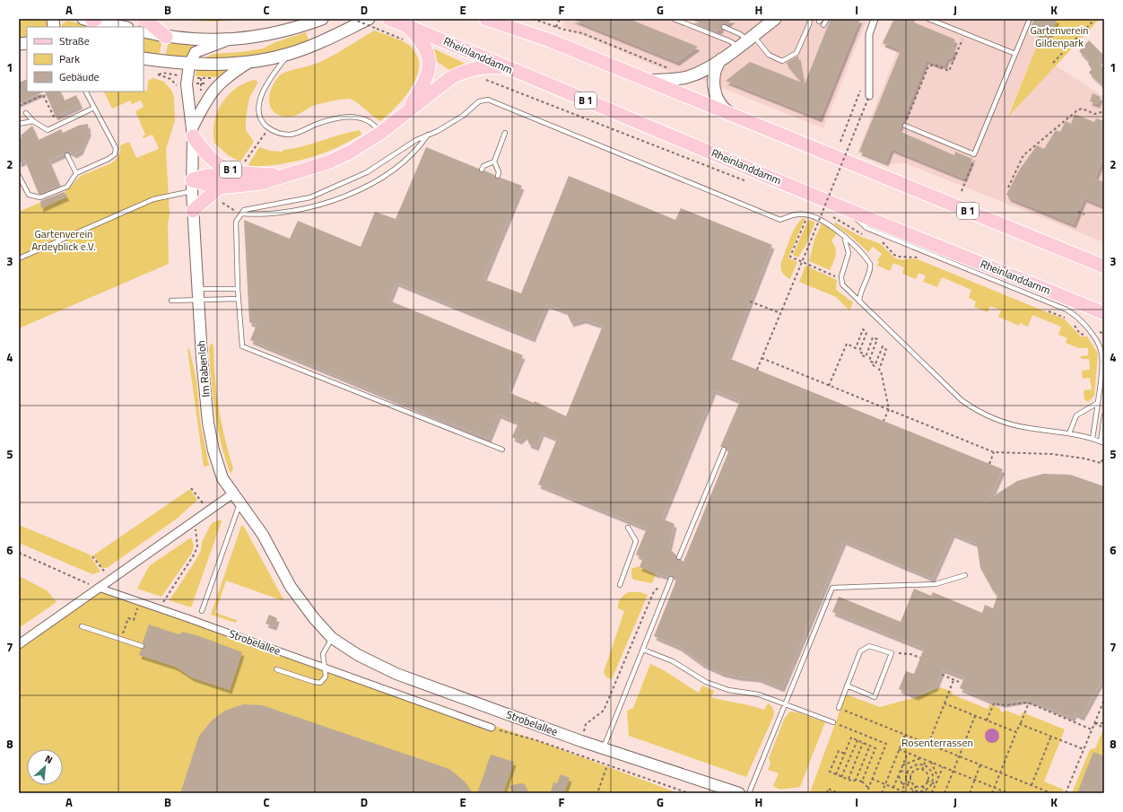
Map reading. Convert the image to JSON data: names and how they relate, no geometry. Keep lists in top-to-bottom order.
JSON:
{
  "streets": {
    "main road": ["Rheinlanddamm", "B 1"],
    "street": ["Im Rabenloh", "Strobelallee"]
  },
  "crossings": [
    ["Rheinlanddamm", "B 1"],
    ["B 1", "Im Rabenloh"],
    ["Im Rabenloh", "Strobelallee"]
  ],
  "parks": ["Gartenverein Gildenpark", "Gartenverein Ardeyblick e.V.", "Rosenterrassen"],
  "legend": ["Straße", "Park", "Gebäude"],
  "north": "top right",
  "grid": {
    "columns": [
      "A",
      "B",
      "C",
      "D",
      "E",
      "F",
      "G",
      "H",
      "I",
      "J",
      "K"
    ],
    "rows": [
      "1",
      "2",
      "3",
      "4",
      "5",
      "6",
      "7",
      "8"
    ]
  }
}
